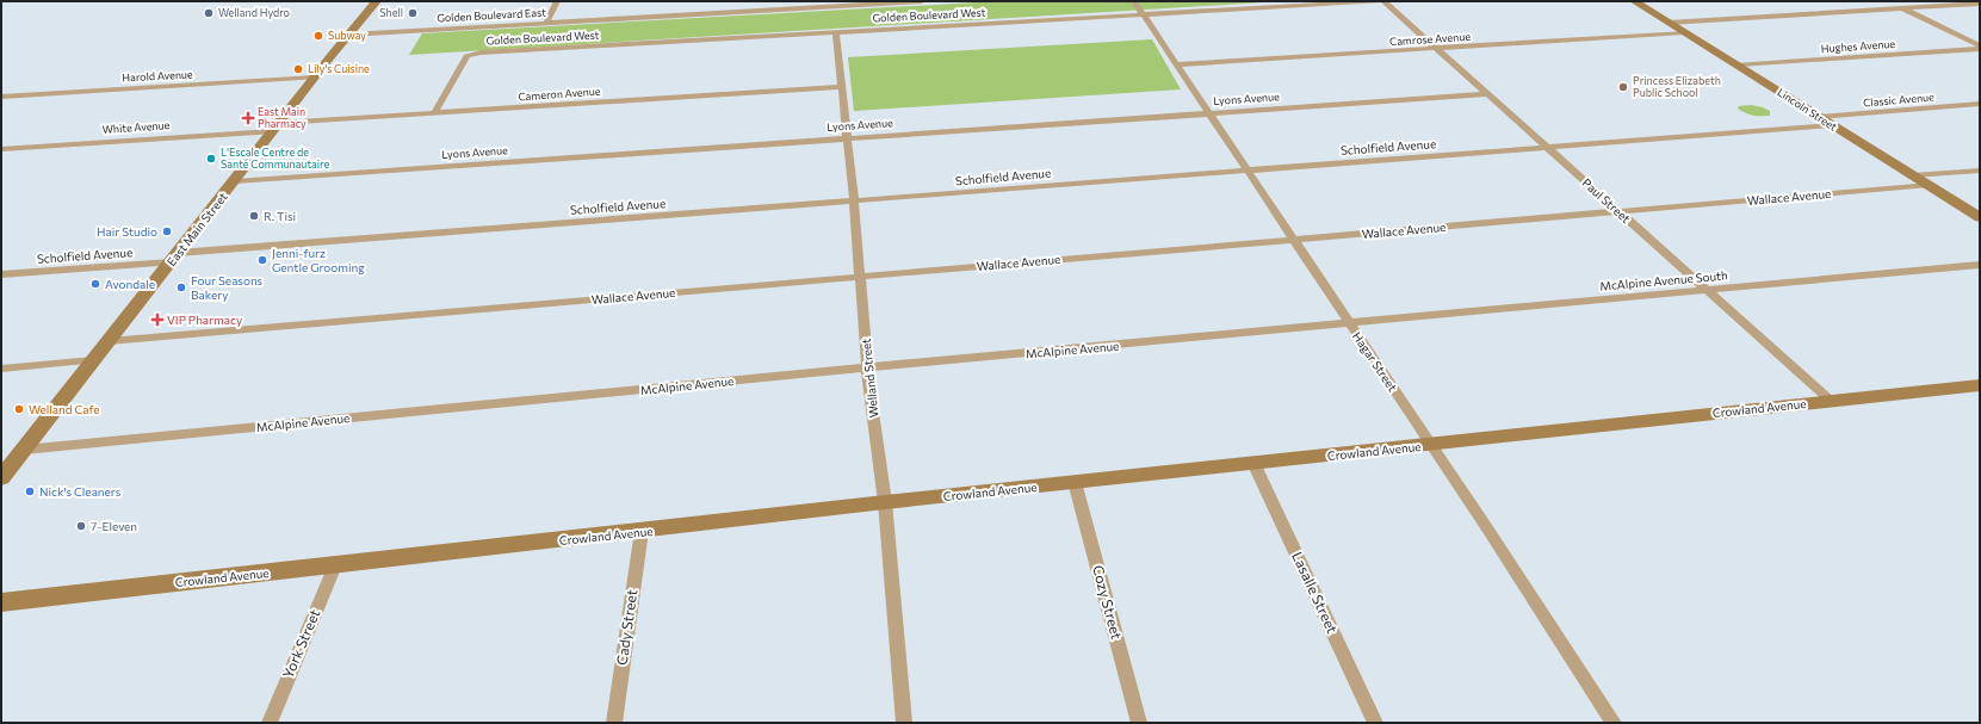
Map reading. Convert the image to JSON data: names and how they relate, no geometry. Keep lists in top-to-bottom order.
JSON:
{
  "streets": {
    "main road": ["Lincoln Street", "East Main Street", "Crowland Avenue"],
    "street": [
      "Golden Boulevard East",
      "Golden Boulevard West",
      "Camrose Avenue",
      "Hughes Avenue",
      "Harold Avenue",
      "Cameron Avenue",
      "Lyons Avenue",
      "Classic Avenue",
      "White Avenue",
      "Scholfield Avenue",
      "Wallace Avenue",
      "Paul Street",
      "McAlpine Avenue South",
      "McAlpine Avenue",
      "Hagar Street",
      "Welland Street",
      "Lasalle Street",
      "Cozy Street",
      "Cady Street",
      "York Street"
    ]
  },
  "crossings": [
    ["Golden Boulevard East", "East Main Street"],
    ["Golden Boulevard West", "Cameron Avenue"],
    ["Golden Boulevard West", "Hagar Street"],
    ["Golden Boulevard West", "Welland Street"],
    ["Camrose Avenue", "Lincoln Street"],
    ["Camrose Avenue", "Paul Street"],
    ["Camrose Avenue", "Hagar Street"],
    ["Hughes Avenue", "Lincoln Street"],
    ["Harold Avenue", "East Main Street"],
    ["Cameron Avenue", "White Avenue"],
    ["Cameron Avenue", "East Main Street"],
    ["Cameron Avenue", "Welland Street"],
    ["Lyons Avenue", "Paul Street"],
    ["Lyons Avenue", "East Main Street"],
    ["Lyons Avenue", "Hagar Street"],
    ["Lyons Avenue", "Welland Street"],
    ["Classic Avenue", "Lincoln Street"],
    ["Lincoln Street", "Scholfield Avenue"],
    ["Lincoln Street", "Wallace Avenue"],
    ["White Avenue", "East Main Street"],
    ["Scholfield Avenue", "Paul Street"],
    ["Scholfield Avenue", "East Main Street"],
    ["Scholfield Avenue", "Hagar Street"],
    ["Scholfield Avenue", "Welland Street"],
    ["Wallace Avenue", "Paul Street"],
    ["Wallace Avenue", "East Main Street"],
    ["Wallace Avenue", "Hagar Street"],
    ["Wallace Avenue", "Welland Street"],
    ["Paul Street", "McAlpine Avenue South"],
    ["Paul Street", "Crowland Avenue"],
    ["East Main Street", "McAlpine Avenue"],
    ["McAlpine Avenue South", "McAlpine Avenue"],
    ["McAlpine Avenue South", "Hagar Street"],
    ["McAlpine Avenue", "Hagar Street"],
    ["McAlpine Avenue", "Welland Street"],
    ["Hagar Street", "Crowland Avenue"],
    ["Welland Street", "Crowland Avenue"],
    ["Crowland Avenue", "Lasalle Street"],
    ["Crowland Avenue", "Cozy Street"],
    ["Crowland Avenue", "Cady Street"],
    ["Crowland Avenue", "York Street"]
  ],
  "places": {
    "other": [
      "Welland Hydro",
      "Shell",
      "Subway",
      "Lily's Cuisine",
      "Princess Elizabeth Public School",
      "L'Escale Centre de Santé Communautaire",
      "R. Tisi",
      "Hair Studio",
      "Jenni-furz Gentle Grooming",
      "Avondale",
      "Four Seasons Bakery",
      "Welland Cafe",
      "Nick's Cleaners",
      "7-Eleven"
    ],
    "health": ["East Main Pharmacy", "VIP Pharmacy"]
  }
}
